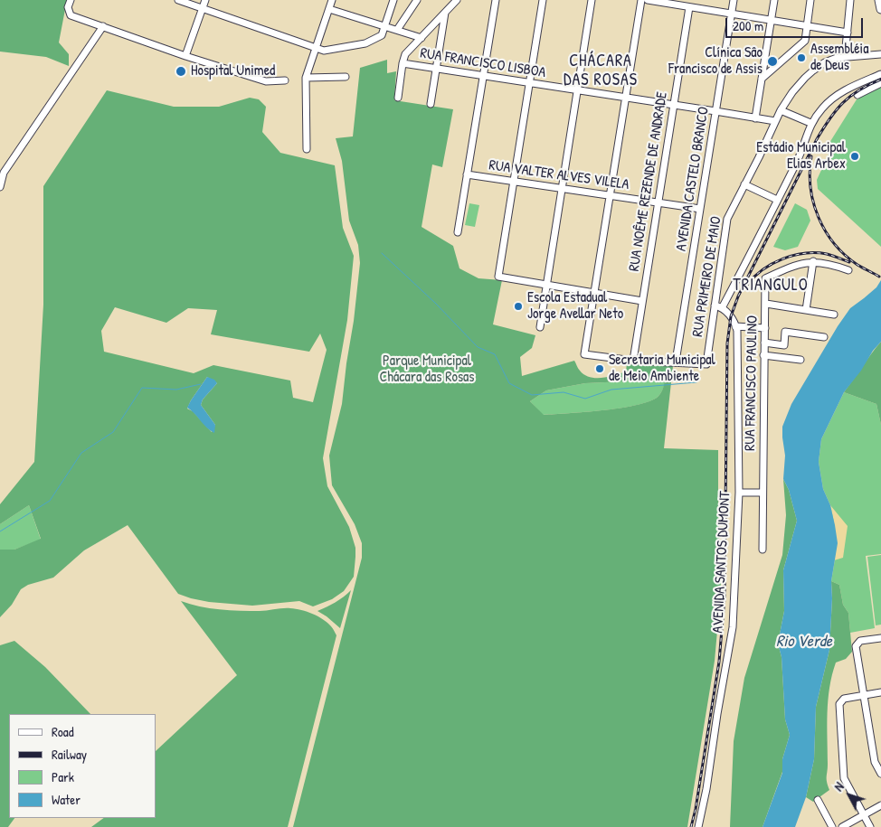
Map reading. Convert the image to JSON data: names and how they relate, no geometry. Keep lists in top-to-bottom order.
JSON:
{
  "streets": {
    "street": [
      "RUA FRANCISCO LISBOA",
      "RUA VALTER ALVES VILELA",
      "AVENIDA CASTELO BRANCO",
      "RUA NOÊME REZENDE DE ANDRADE",
      "RUA PRIMEIRO DE MAIO",
      "RUA FRANCISCO PAULINO",
      "AVENIDA SANTOS DUMONT"
    ]
  },
  "crossings": [
    ["RUA FRANCISCO LISBOA", "AVENIDA CASTELO BRANCO"],
    ["RUA FRANCISCO LISBOA", "RUA NOÊME REZENDE DE ANDRADE"],
    ["RUA FRANCISCO LISBOA", "RUA PRIMEIRO DE MAIO"],
    ["RUA VALTER ALVES VILELA", "AVENIDA CASTELO BRANCO"],
    ["RUA VALTER ALVES VILELA", "RUA NOÊME REZENDE DE ANDRADE"],
    ["AVENIDA CASTELO BRANCO", "RUA PRIMEIRO DE MAIO"]
  ],
  "districts": ["CHÁCARA DAS ROSAS", "TRIANGULO"],
  "water": ["Rio Verde"],
  "parks": ["Parque Municipal Chácara das Rosas"],
  "places": [
    "Assembléia de Deus",
    "Clínica Sâo Francisco de Assis",
    "Hospital Unimed",
    "Estádio Municipal Elias Arbex",
    "Escola Estadual Jorge Avellar Neto",
    "Secretaria Municipal de Meio Ambiente"
  ],
  "legend": [
    "Road",
    "Railway",
    "Park",
    "Water"
  ],
  "scale_bar": "200 m",
  "north": "top left"
}
